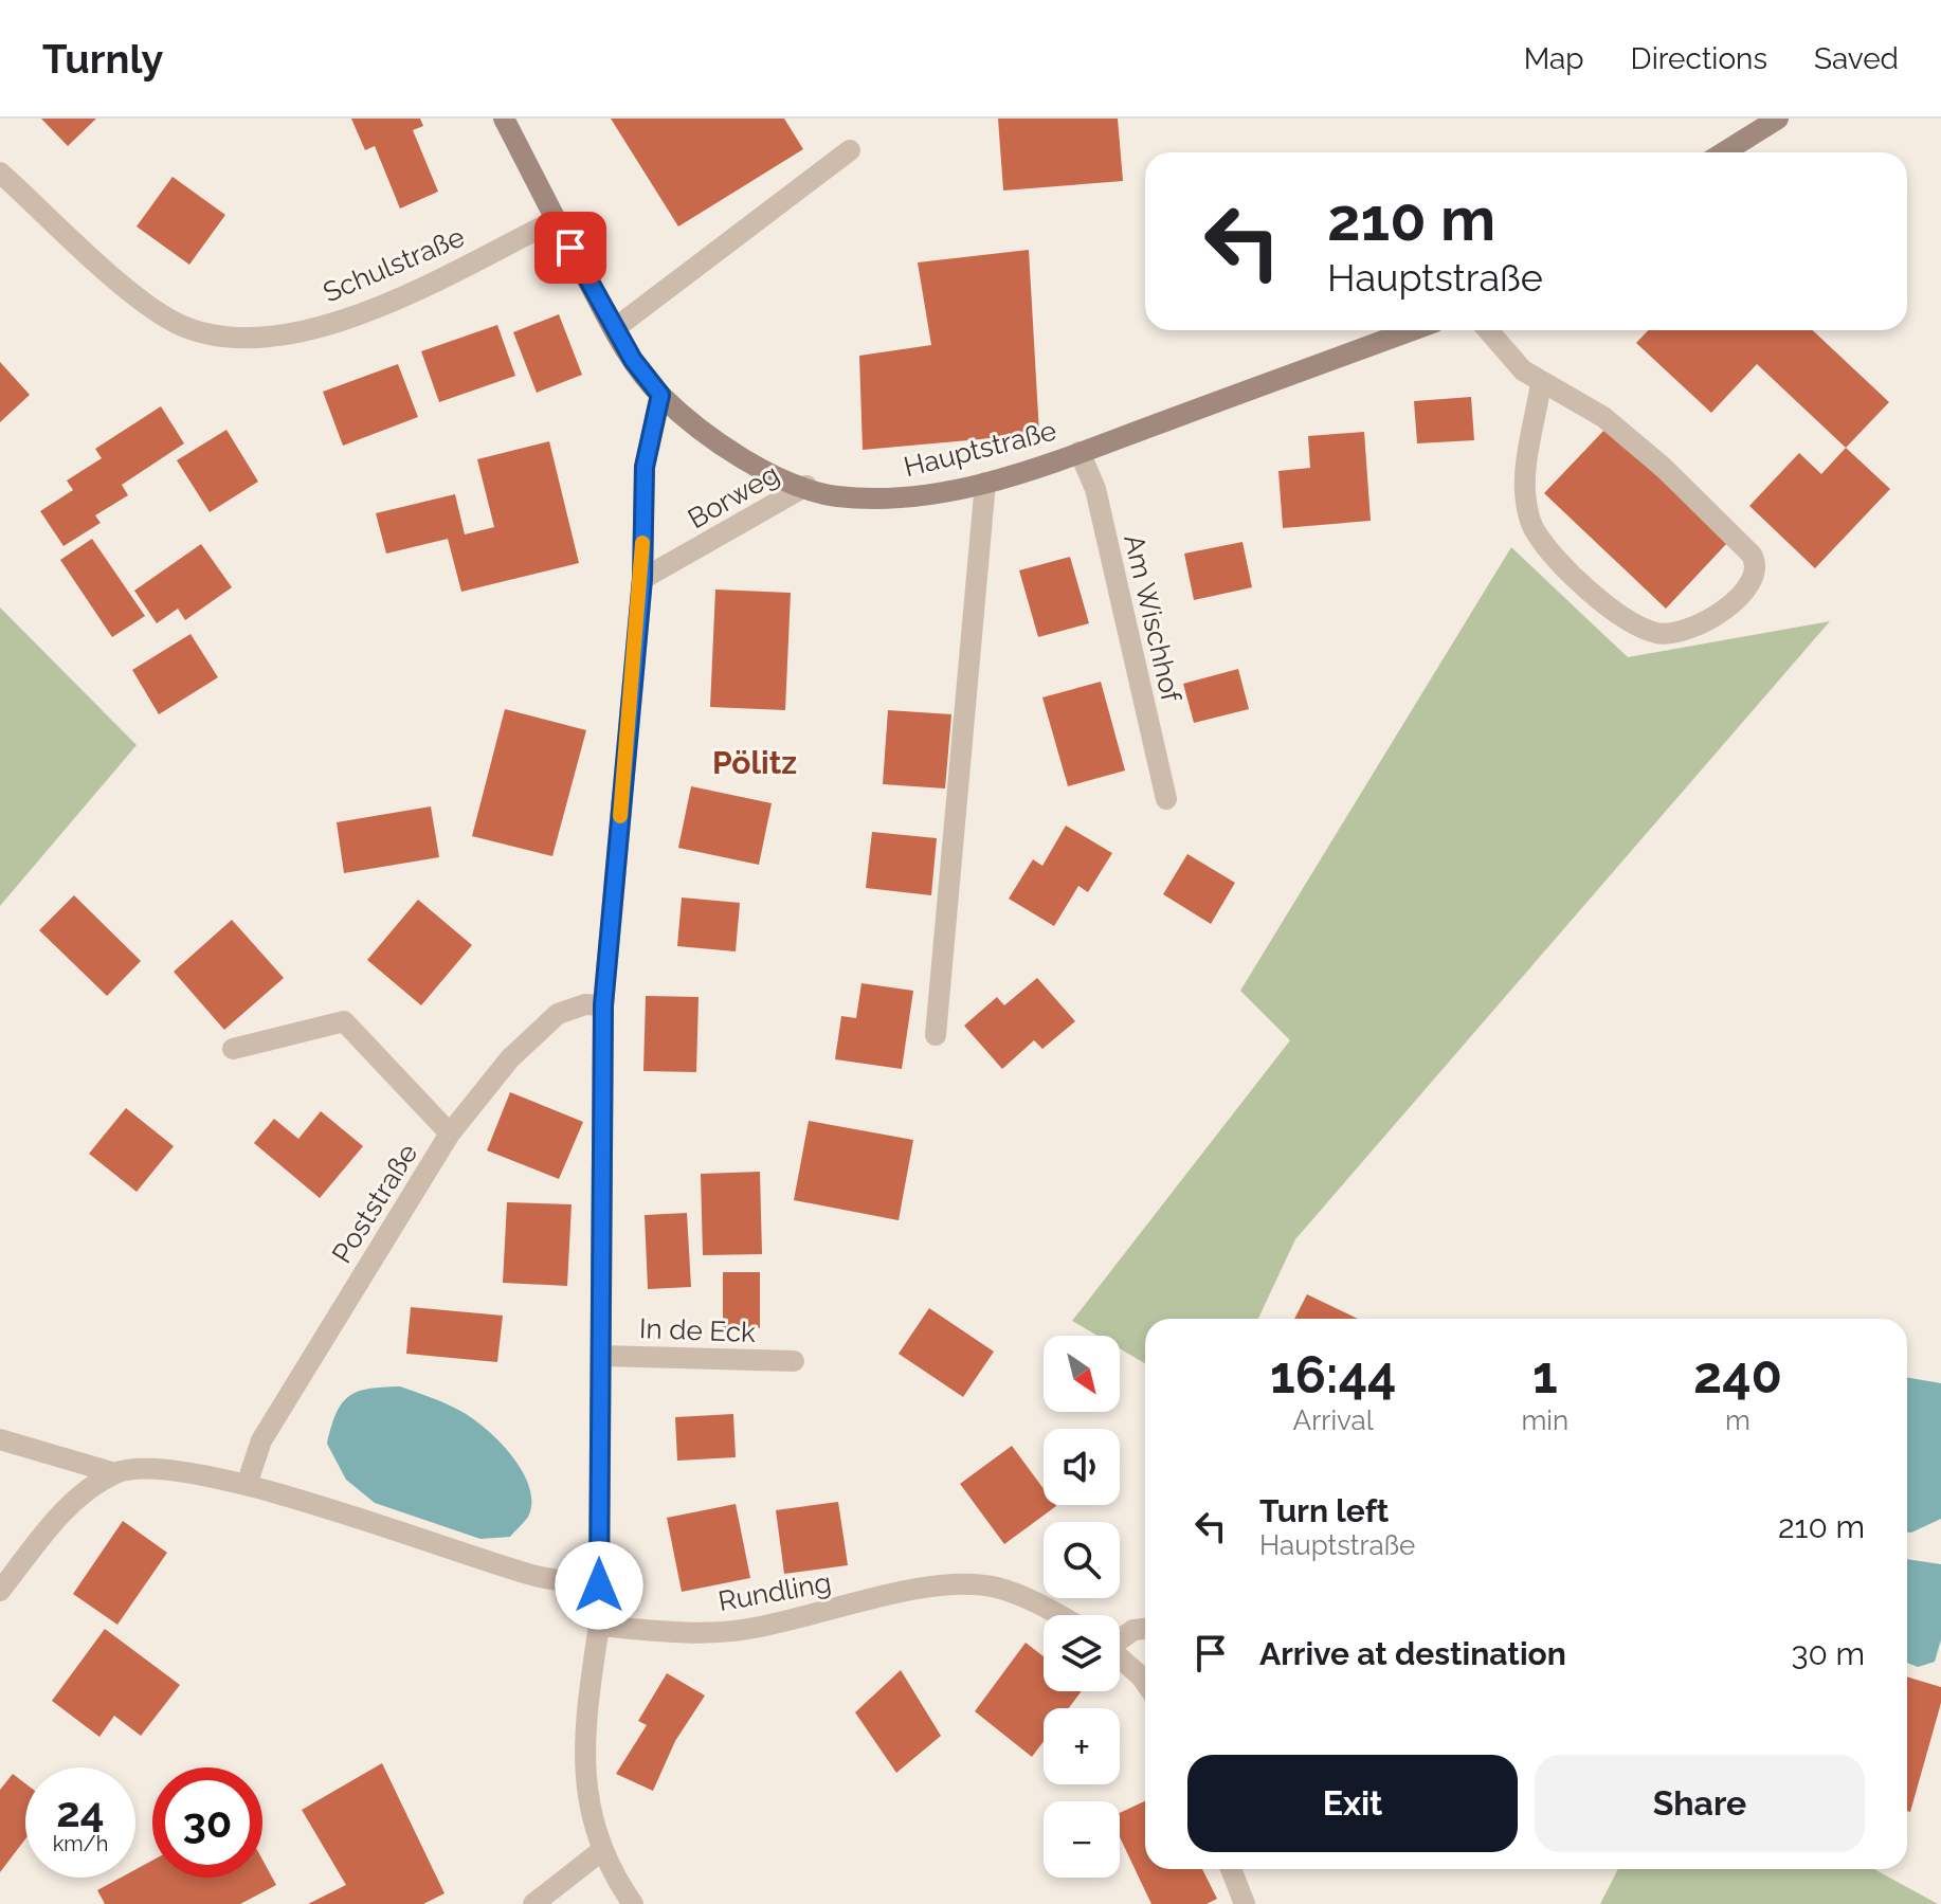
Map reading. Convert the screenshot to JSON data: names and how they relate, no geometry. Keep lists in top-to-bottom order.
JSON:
{
  "streets": {
    "main road": ["Hauptstraße"],
    "street": [
      "Schulstraße",
      "Borweg",
      "Am Wischhof",
      "Poststraße",
      "In de Eck",
      "Rundling"
    ]
  },
  "crossings": [
    ["Schulstraße", "Hauptstraße"],
    ["Hauptstraße", "Borweg"],
    ["Hauptstraße", "Am Wischhof"],
    ["Borweg", "Poststraße"],
    ["Borweg", "In de Eck"],
    ["Borweg", "Rundling"]
  ],
  "districts": ["Pölitz"],
  "north": "bottom right",
  "page": {
    "header": "Turnly",
    "nav": ["Map", "Directions", "Saved"],
    "turn": ["210 m", "Hauptstraße"],
    "eta": [
      "16:44",
      "Arrival",
      "1",
      "min",
      "240",
      "m"
    ],
    "map_buttons": ["+", "−"],
    "list": [
      {
        "name": "Turn left",
        "note": "Hauptstraße",
        "value": "210 m"
      },
      {
        "name": "Arrive at destination",
        "value": "30 m"
      }
    ],
    "buttons": ["Exit", "Share"],
    "speed": "24 km/h",
    "limit": "30"
  }
}
